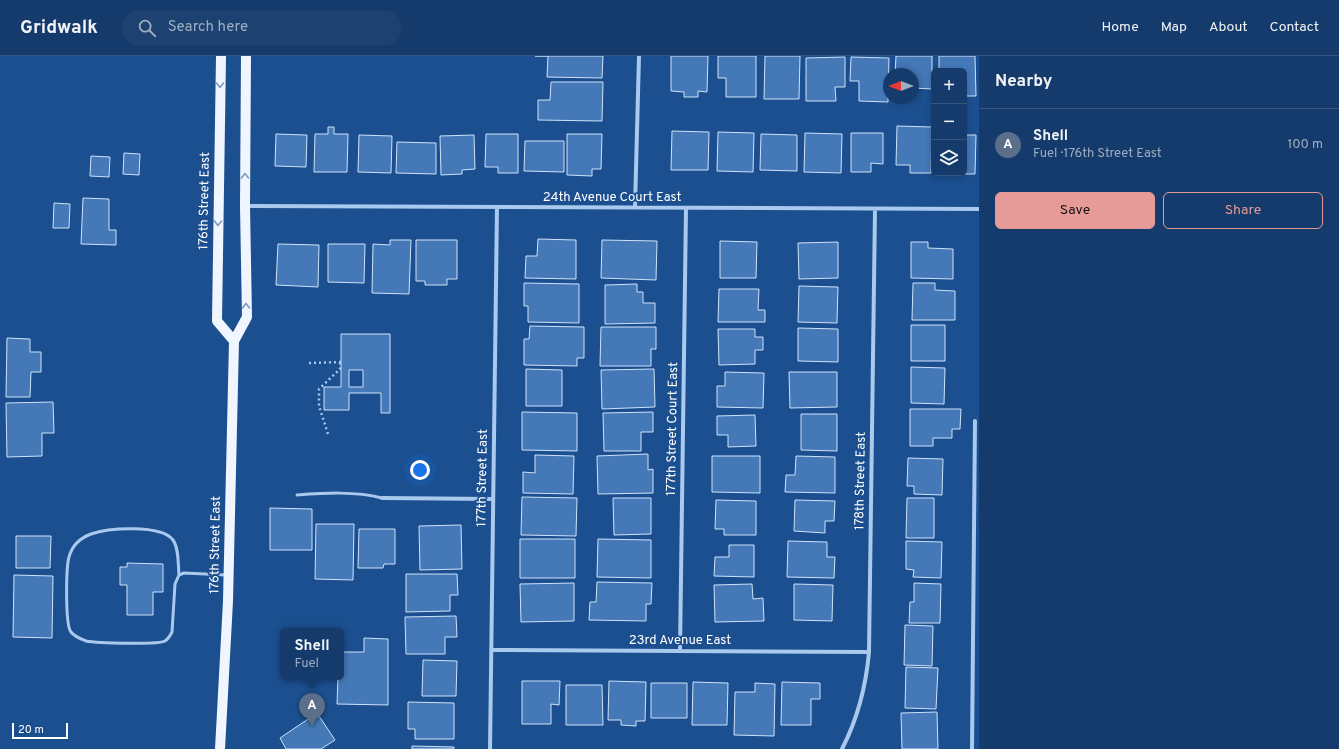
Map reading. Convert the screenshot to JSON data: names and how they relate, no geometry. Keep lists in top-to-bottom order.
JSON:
{
  "streets": {
    "main road": ["176th Street East"],
    "street": [
      "24th Avenue Court East",
      "177th Street Court East",
      "177th Street East",
      "178th Street East",
      "23rd Avenue East"
    ]
  },
  "crossings": [
    ["24th Avenue Court East", "176th Street East"],
    ["24th Avenue Court East", "177th Street Court East"],
    ["24th Avenue Court East", "177th Street East"],
    ["24th Avenue Court East", "178th Street East"],
    ["177th Street Court East", "23rd Avenue East"],
    ["177th Street East", "23rd Avenue East"],
    ["178th Street East", "23rd Avenue East"]
  ],
  "scale_bar": "20 m",
  "north": "left",
  "page": {
    "header": "Gridwalk",
    "search": "Search here",
    "nav": [
      "Home",
      "Map",
      "About",
      "Contact"
    ],
    "heading": "Nearby",
    "map_buttons": ["+", "−"],
    "list": [
      {
        "mark": "A",
        "name": "Shell",
        "note": "Fuel · 176th Street East",
        "value": "100 m"
      }
    ],
    "buttons": ["Save", "Share"],
    "popup": ["Shell", "Fuel"],
    "pins": "A",
    "scale": "20 m"
  }
}
